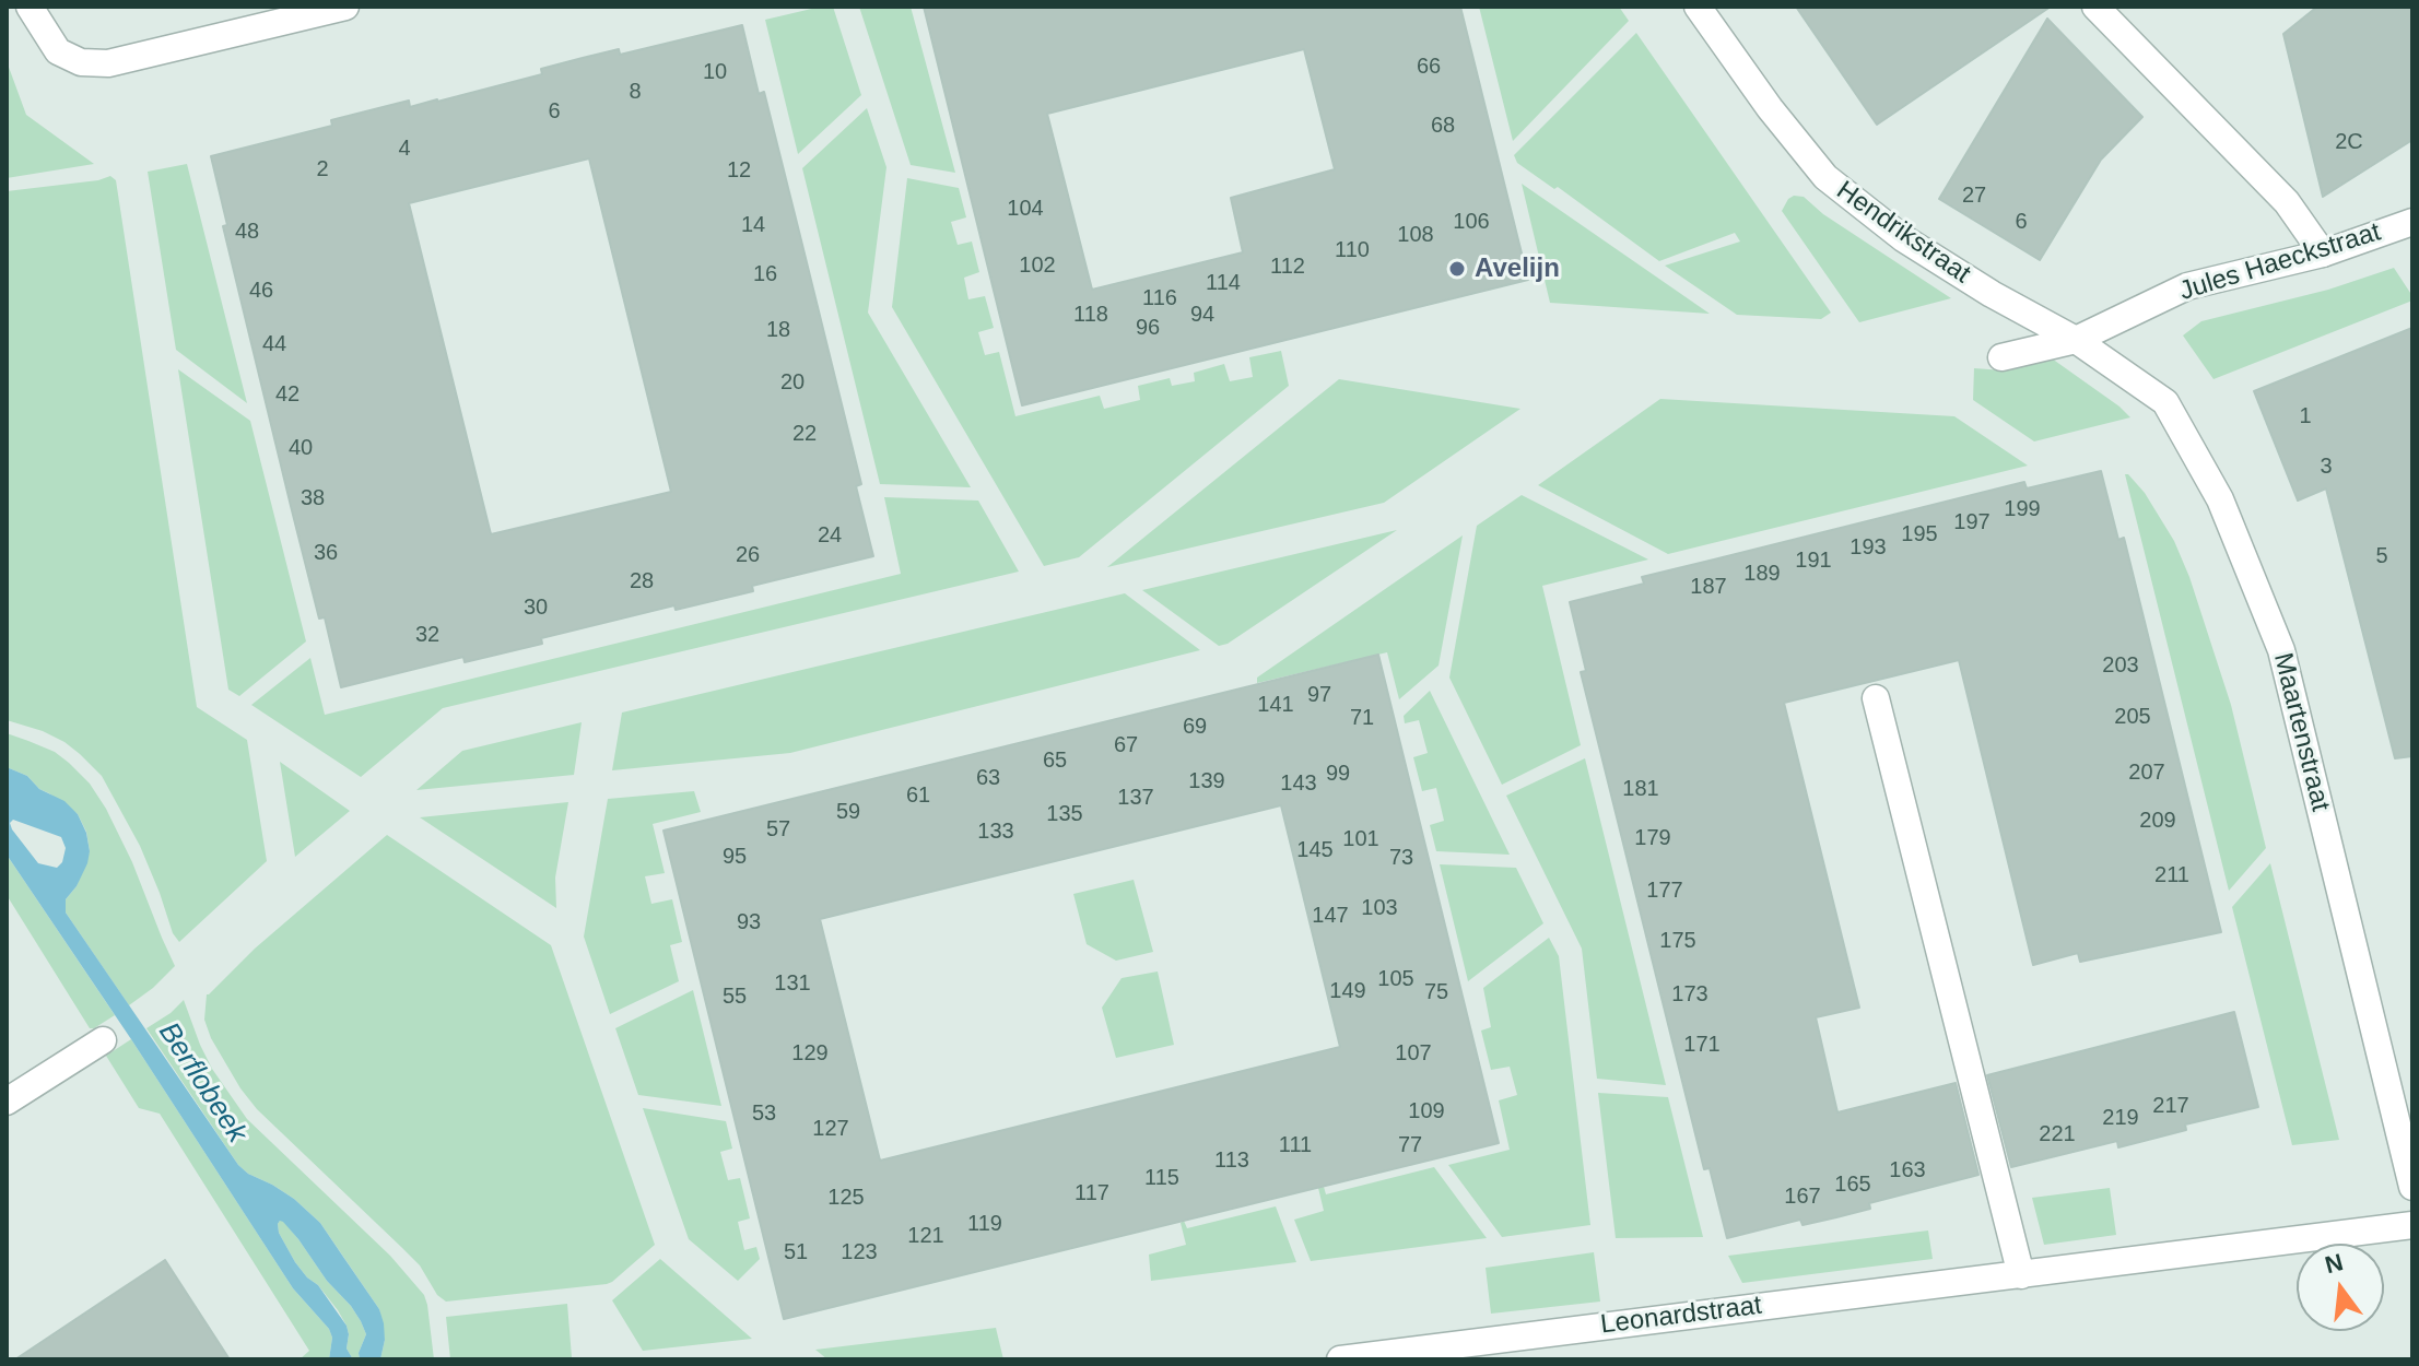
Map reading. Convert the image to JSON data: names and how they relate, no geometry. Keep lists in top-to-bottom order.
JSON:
{
  "streets": {
    "street": [
      "Hendrikstraat",
      "Jules Haeckstraat",
      "Maartenstraat",
      "Leonardstraat"
    ]
  },
  "crossings": [
    ["Hendrikstraat", "Jules Haeckstraat"],
    ["Hendrikstraat", "Maartenstraat"],
    ["Jules Haeckstraat", "Maartenstraat"]
  ],
  "water": ["Berflobeek"],
  "places": ["Avelijn"],
  "house_numbers": [
    "66",
    "10",
    "8",
    "6",
    "68",
    "2C",
    "4",
    "2",
    "12",
    "27",
    "104",
    "106",
    "6",
    "14",
    "48",
    "108",
    "110",
    "102",
    "112",
    "16",
    "114",
    "46",
    "116",
    "118",
    "94",
    "96",
    "18",
    "44",
    "20",
    "42",
    "1",
    "22",
    "40",
    "3",
    "38",
    "199",
    "197",
    "195",
    "24",
    "193",
    "36",
    "26",
    "5",
    "191",
    "189",
    "28",
    "187",
    "30",
    "32",
    "203",
    "97",
    "141",
    "205",
    "71",
    "69",
    "67",
    "65",
    "207",
    "99",
    "63",
    "139",
    "143",
    "181",
    "61",
    "137",
    "59",
    "135",
    "209",
    "57",
    "133",
    "179",
    "101",
    "145",
    "95",
    "73",
    "211",
    "177",
    "103",
    "147",
    "93",
    "175",
    "105",
    "131",
    "149",
    "75",
    "173",
    "55",
    "171",
    "129",
    "107",
    "217",
    "109",
    "53",
    "219",
    "127",
    "221",
    "111",
    "77",
    "113",
    "163",
    "115",
    "165",
    "117",
    "167",
    "125",
    "119",
    "121",
    "51",
    "123"
  ],
  "north": "top"
}
